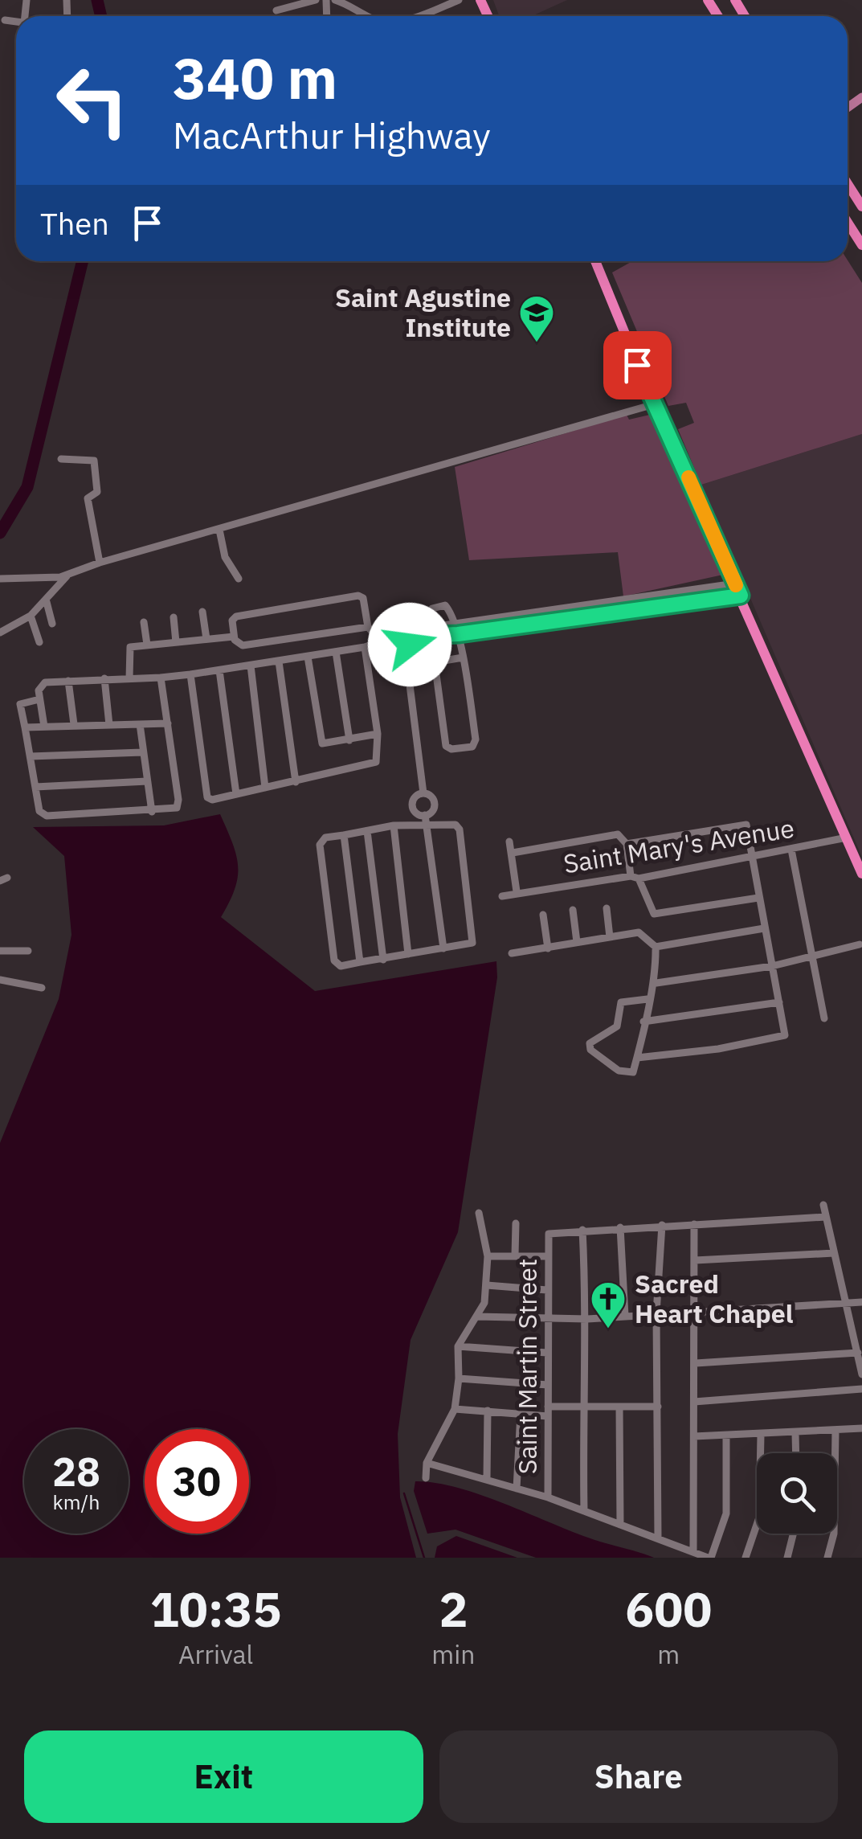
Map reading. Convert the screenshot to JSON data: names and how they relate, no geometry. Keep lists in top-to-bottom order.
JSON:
{
  "streets": {
    "street": ["Saint Mary's Avenue", "Saint Martin Street"]
  },
  "places": {
    "school or university": ["Saint Agustine Institute"],
    "church": ["Sacred Heart Chapel"]
  },
  "page": {
    "turn": ["340 m", "MacArthur Highway"],
    "then": "Then",
    "speed": "28 km/h",
    "limit": "30",
    "eta": [
      "10:35",
      "Arrival",
      "2",
      "min",
      "600",
      "m"
    ],
    "buttons": ["Exit", "Share"]
  }
}
